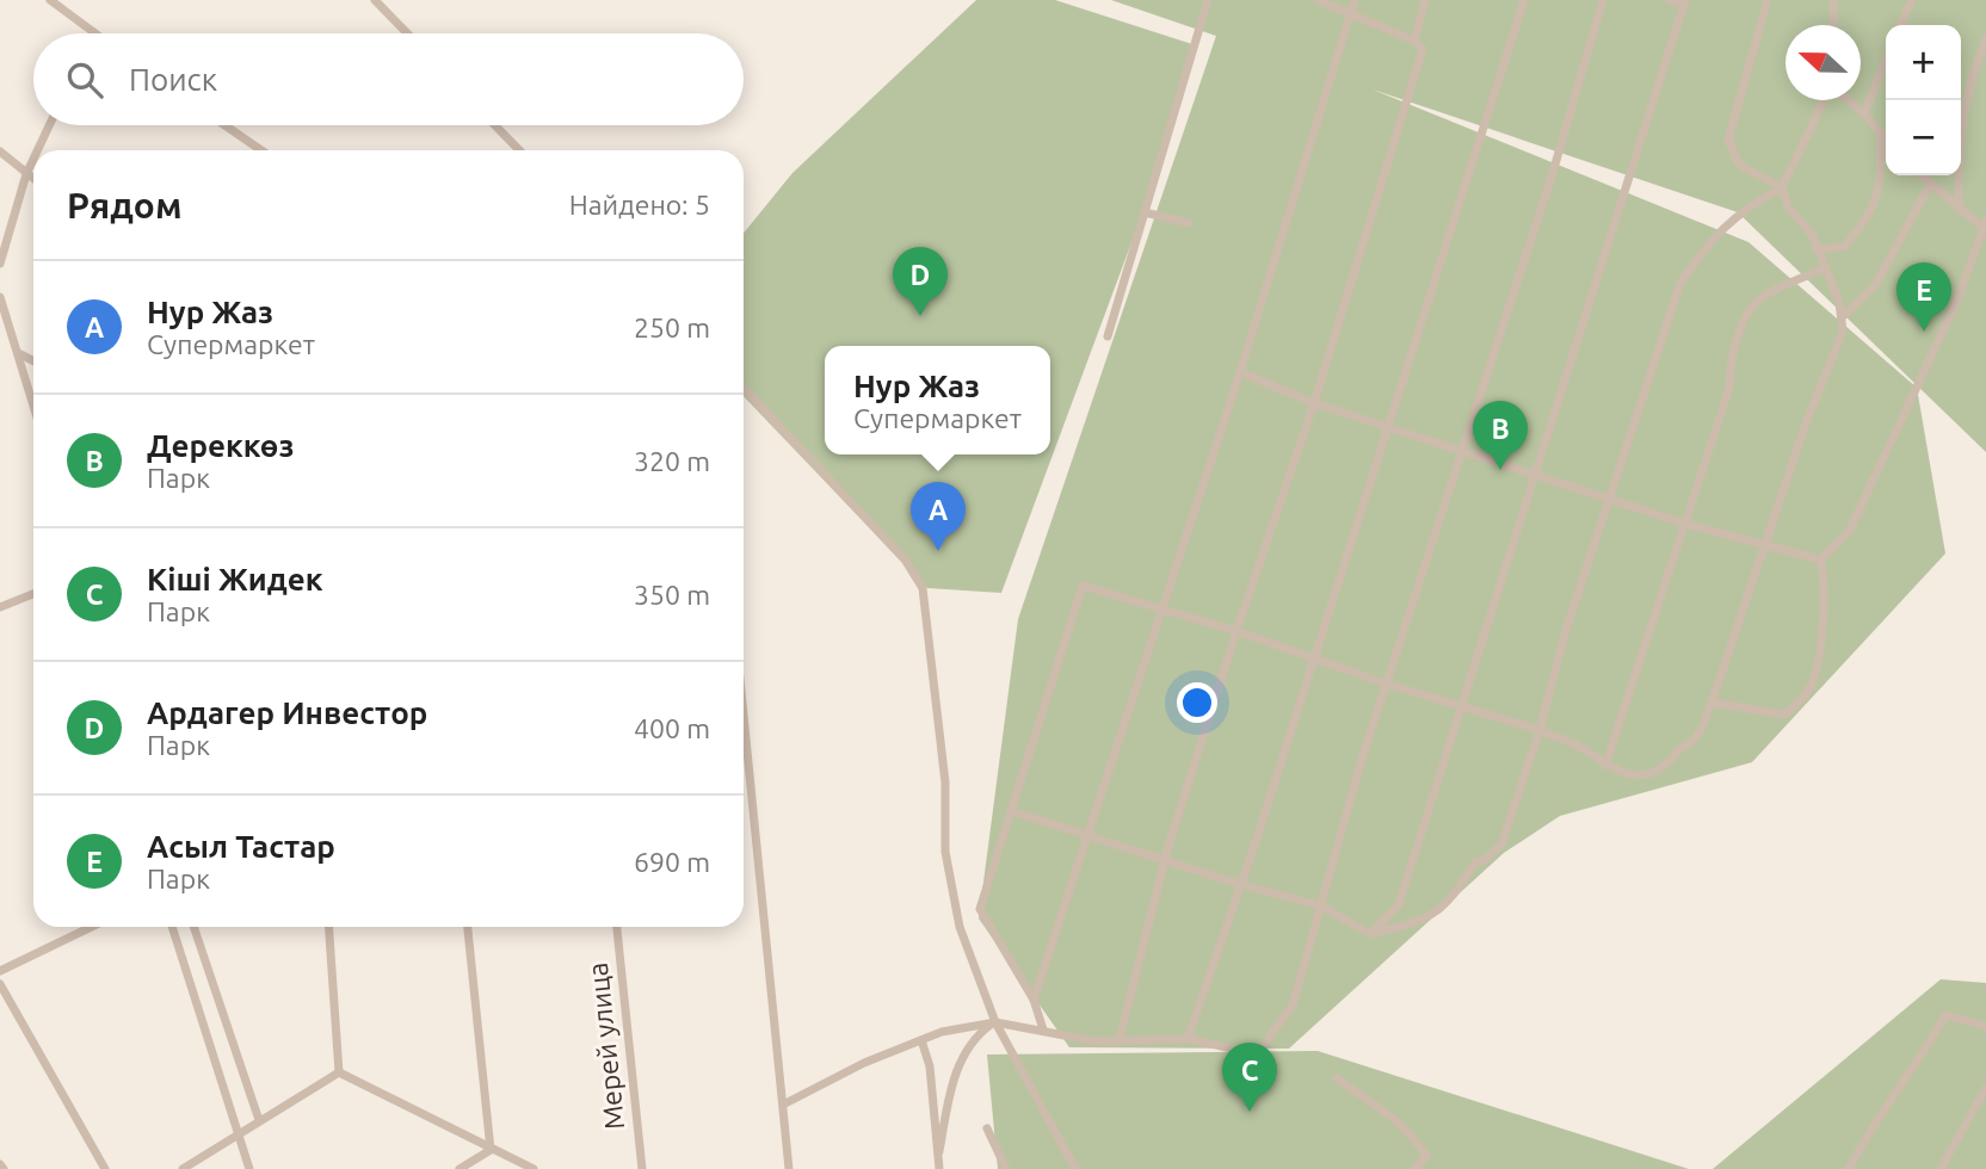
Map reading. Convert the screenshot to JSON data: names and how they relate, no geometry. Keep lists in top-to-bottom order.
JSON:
{
  "streets": {
    "street": ["Мерей улица"]
  },
  "north": "left",
  "page": {
    "map_buttons": ["+", "−"],
    "search": "Поиск",
    "heading": ["Рядом", "Найдено: 5"],
    "pins": [
      "D",
      "E",
      "B",
      "A",
      "C"
    ],
    "list": [
      {
        "mark": "A",
        "name": "Нур Жаз",
        "note": "Супермаркет",
        "value": "250 m"
      },
      {
        "mark": "B",
        "name": "Дереккөз",
        "note": "Парк",
        "value": "320 m"
      },
      {
        "mark": "C",
        "name": "Кіші Жидек",
        "note": "Парк",
        "value": "350 m"
      },
      {
        "mark": "D",
        "name": "Ардагер Инвестор",
        "note": "Парк",
        "value": "400 m"
      },
      {
        "mark": "E",
        "name": "Асыл Тастар",
        "note": "Парк",
        "value": "690 m"
      }
    ],
    "popup": ["Нур Жаз", "Супермаркет"]
  }
}
